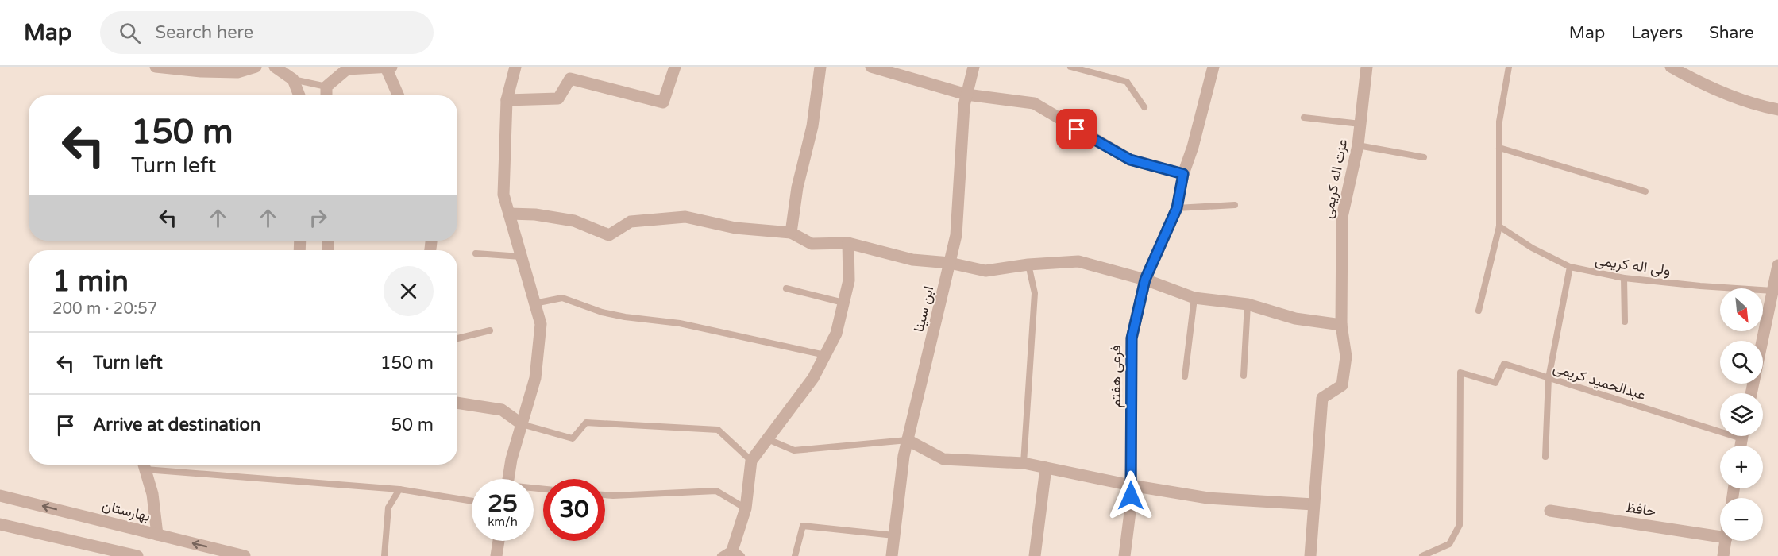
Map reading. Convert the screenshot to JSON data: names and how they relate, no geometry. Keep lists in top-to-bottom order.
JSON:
{
  "streets": {
    "street": [
      "عزت اله کریمی",
      "ابن سینا",
      "فرعی هفتم",
      "حافظ",
      "بهارستان"
    ],
    "lane": ["ولی اله کریمی", "عبدالحمید کریمی"]
  },
  "north": "bottom right",
  "page": {
    "header": "Map",
    "search": "Search here",
    "nav": ["Map", "Layers", "Share"],
    "turn": ["150 m", "Turn left"],
    "heading": ["1 min", "200 m · 20:57"],
    "map_buttons": ["+", "−"],
    "list": [
      {
        "name": "Turn left",
        "value": "150 m"
      },
      {
        "name": "Arrive at destination",
        "value": "50 m"
      }
    ],
    "speed": "25 km/h",
    "limit": "30"
  }
}
